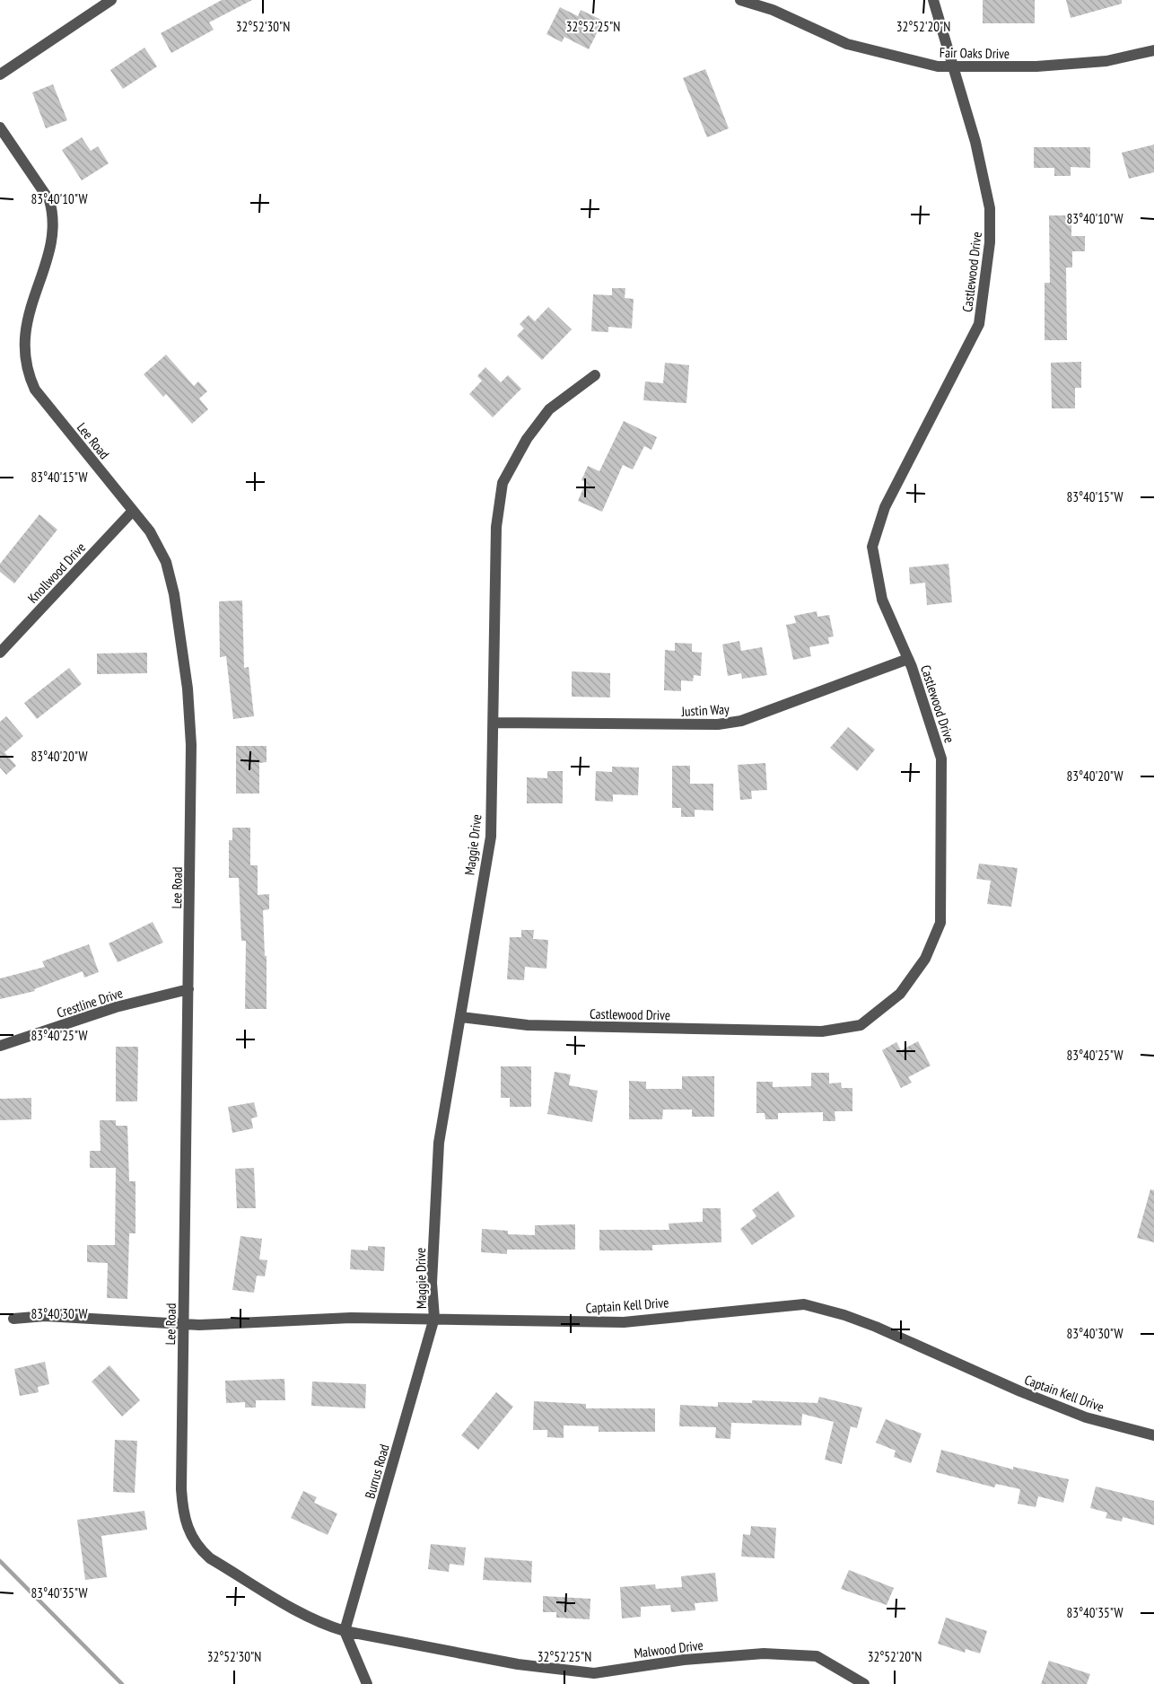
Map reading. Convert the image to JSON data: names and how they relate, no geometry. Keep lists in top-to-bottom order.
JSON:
{
  "streets": {
    "street": [
      "Fair Oaks Drive",
      "Castlewood Drive",
      "Lee Road",
      "Knollwood Drive",
      "Justin Way",
      "Maggie Drive",
      "Crestline Drive",
      "Captain Kell Drive",
      "Burrus Road",
      "Malwood Drive"
    ]
  },
  "crossings": [
    ["Fair Oaks Drive", "Castlewood Drive"],
    ["Castlewood Drive", "Justin Way"],
    ["Castlewood Drive", "Maggie Drive"],
    ["Lee Road", "Knollwood Drive"],
    ["Lee Road", "Crestline Drive"],
    ["Lee Road", "Captain Kell Drive"],
    ["Lee Road", "Burrus Road"],
    ["Lee Road", "Malwood Drive"],
    ["Justin Way", "Maggie Drive"],
    ["Maggie Drive", "Captain Kell Drive"],
    ["Maggie Drive", "Burrus Road"],
    ["Captain Kell Drive", "Burrus Road"],
    ["Burrus Road", "Malwood Drive"]
  ],
  "coordinates": [
    "32°52'30\"N",
    "32°52'25\"N",
    "32°52'20\"N",
    "83°40'10\"W",
    "83°40'15\"W",
    "83°40'20\"W",
    "83°40'25\"W",
    "83°40'30\"W",
    "83°40'35\"W"
  ]
}
